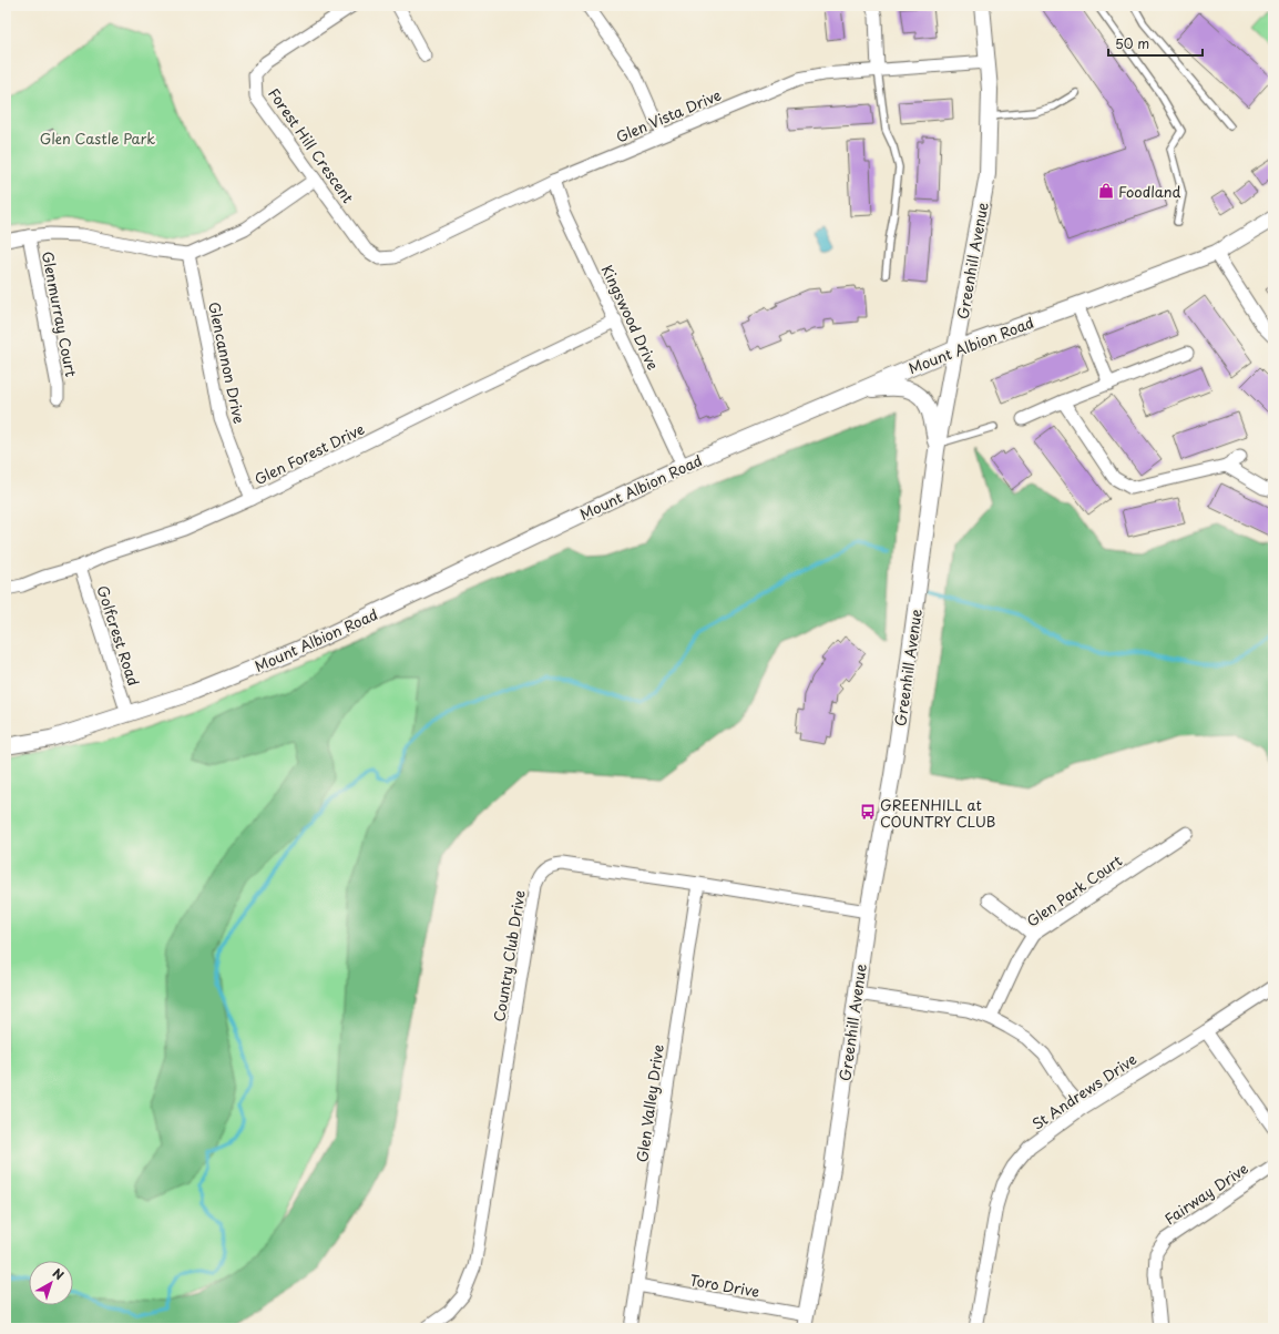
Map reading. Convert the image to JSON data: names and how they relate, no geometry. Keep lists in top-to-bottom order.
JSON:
{
  "streets": {
    "street": [
      "Glen Vista Drive",
      "Forest Hill Crescent",
      "Greenhill Avenue",
      "Glenmurray Court",
      "Kingswood Drive",
      "Mount Albion Road",
      "Glencannon Drive",
      "Glen Forest Drive",
      "Golfcrest Road",
      "Glen Park Court",
      "Country Club Drive",
      "St Andrews Drive",
      "Glen Valley Drive",
      "Fairway Drive",
      "Toro Drive"
    ]
  },
  "crossings": [
    ["Glen Vista Drive", "Forest Hill Crescent"],
    ["Glen Vista Drive", "Greenhill Avenue"],
    ["Glen Vista Drive", "Kingswood Drive"],
    ["Greenhill Avenue", "Mount Albion Road"],
    ["Greenhill Avenue", "Country Club Drive"],
    ["Greenhill Avenue", "Toro Drive"],
    ["Kingswood Drive", "Mount Albion Road"],
    ["Kingswood Drive", "Glen Forest Drive"],
    ["Mount Albion Road", "Golfcrest Road"],
    ["Glencannon Drive", "Glen Forest Drive"],
    ["Glen Forest Drive", "Golfcrest Road"],
    ["Country Club Drive", "Glen Valley Drive"],
    ["Glen Valley Drive", "Toro Drive"]
  ],
  "parks": ["Glen Castle Park"],
  "places": {
    "shop": ["Foodland"],
    "bus stop": ["GREENHILL at COUNTRY CLUB"]
  },
  "scale_bar": "50 m",
  "north": "top right"
}
